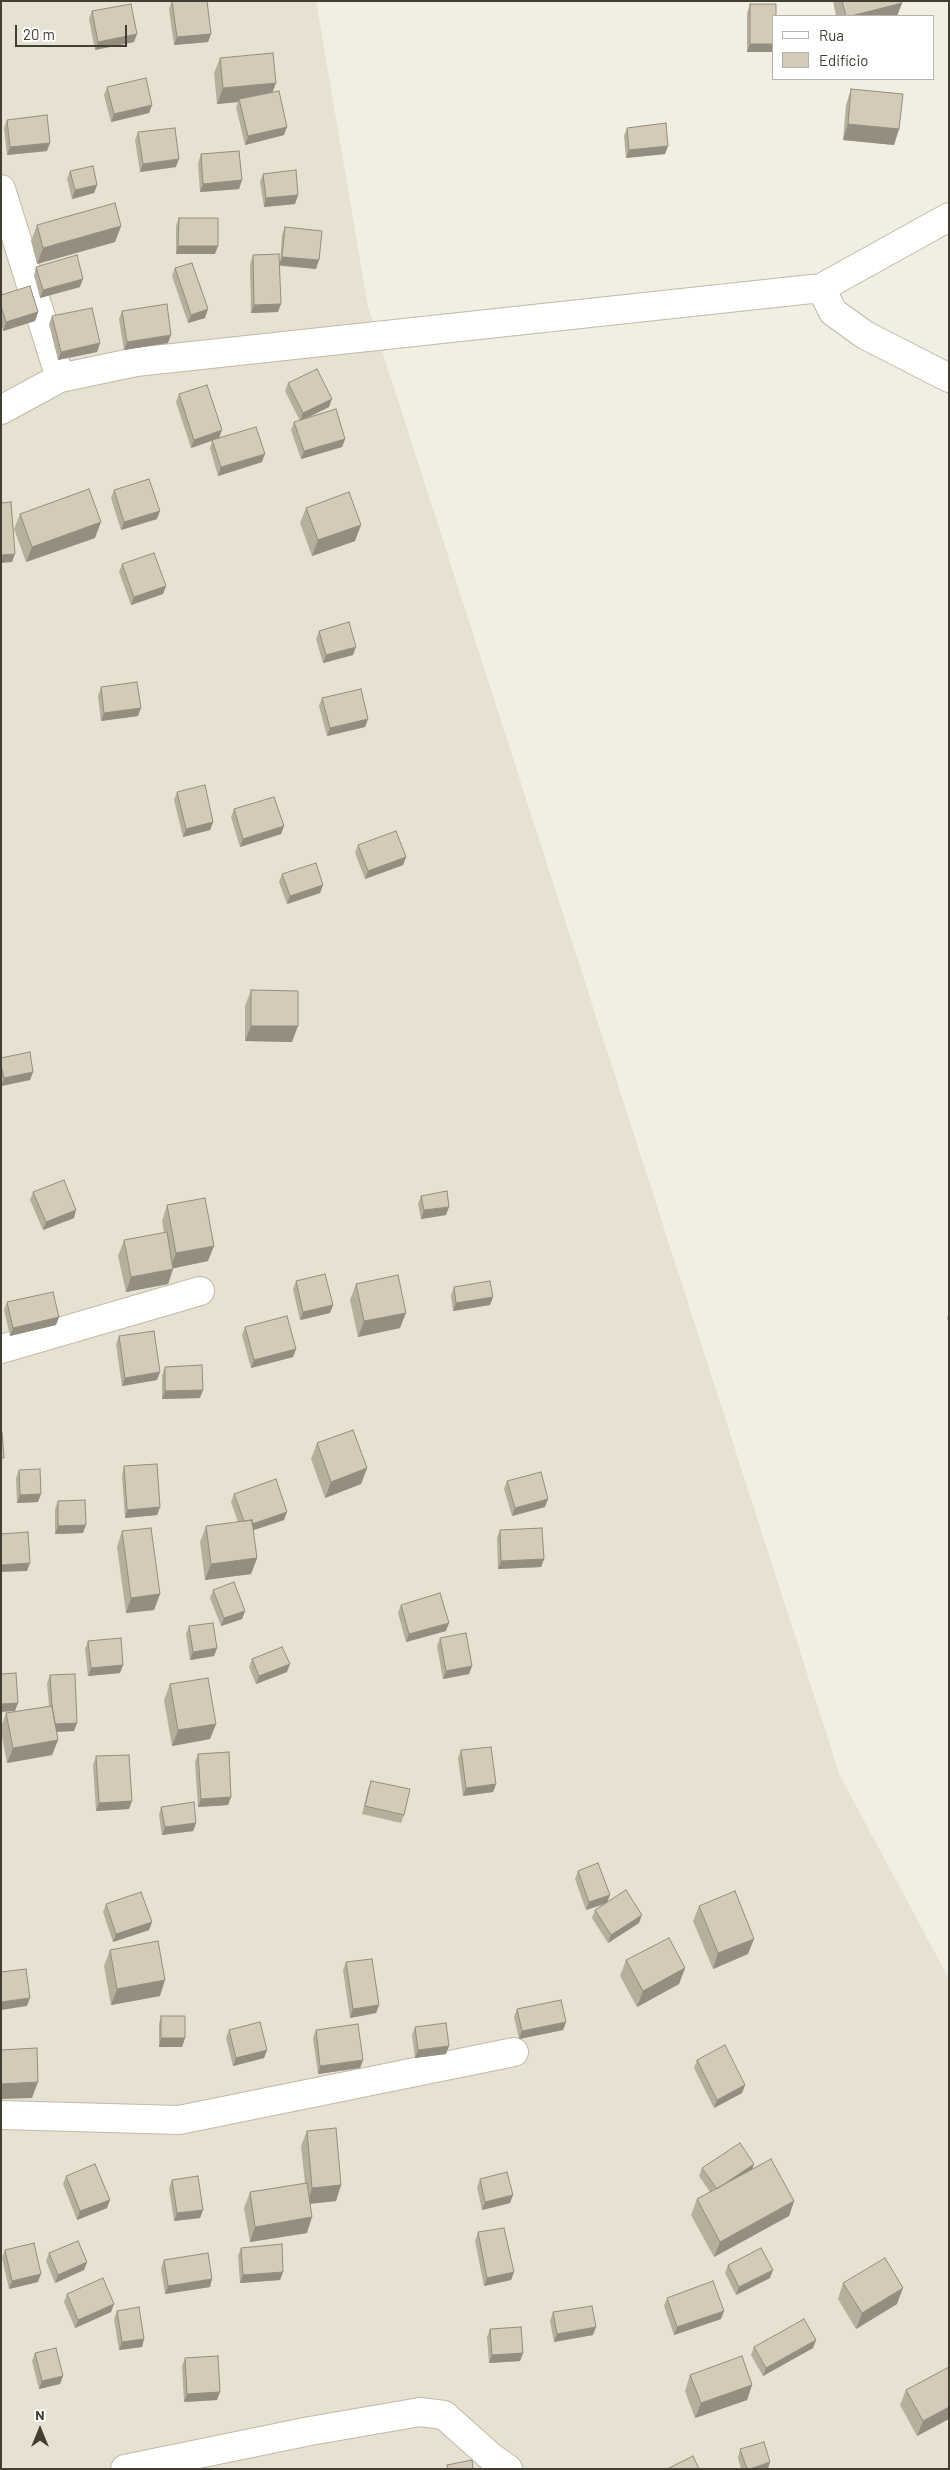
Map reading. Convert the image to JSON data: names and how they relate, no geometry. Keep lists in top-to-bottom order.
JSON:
{
  "legend": ["Rua", "Edifício"],
  "scale_bar": "20 m",
  "north": "top"
}
